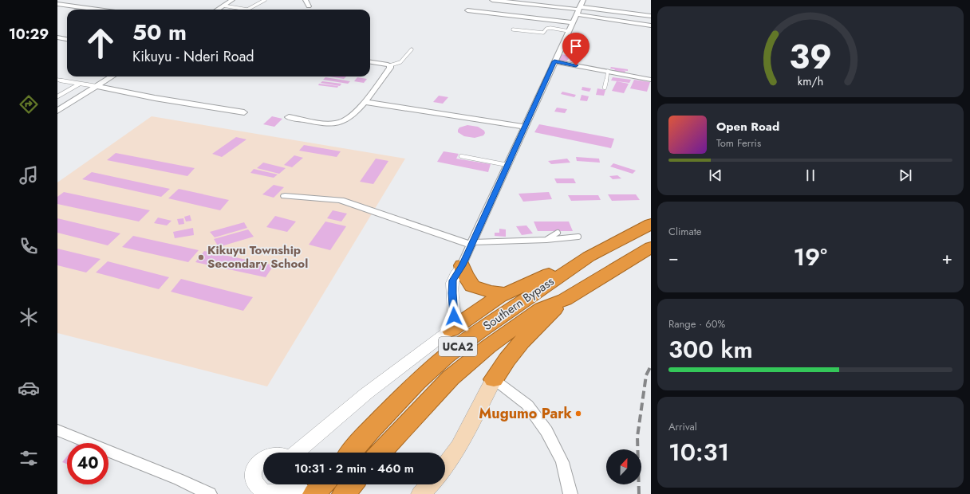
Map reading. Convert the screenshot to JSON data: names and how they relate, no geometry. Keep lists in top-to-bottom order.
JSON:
{
  "streets": {
    "highway": ["Southern Bypass", "UCA2"]
  },
  "places": ["Kikuyu Township Secondary School", "Mugumo Park"],
  "north": "top",
  "page": {
    "tabs": "10:29",
    "turn": ["50 m", "Kikuyu - Nderi Road"],
    "song": ["Open Road", "Tom Ferris"],
    "tile": [
      "Climate",
      ["Range · 60%", "300 km"],
      ["Arrival", "10:31"]
    ],
    "heat": ["−", "19°", "+"],
    "limit": "40",
    "trip": "10:31 · 2 min · 460 m",
    "gauge": ["39", "km/h"]
  }
}
